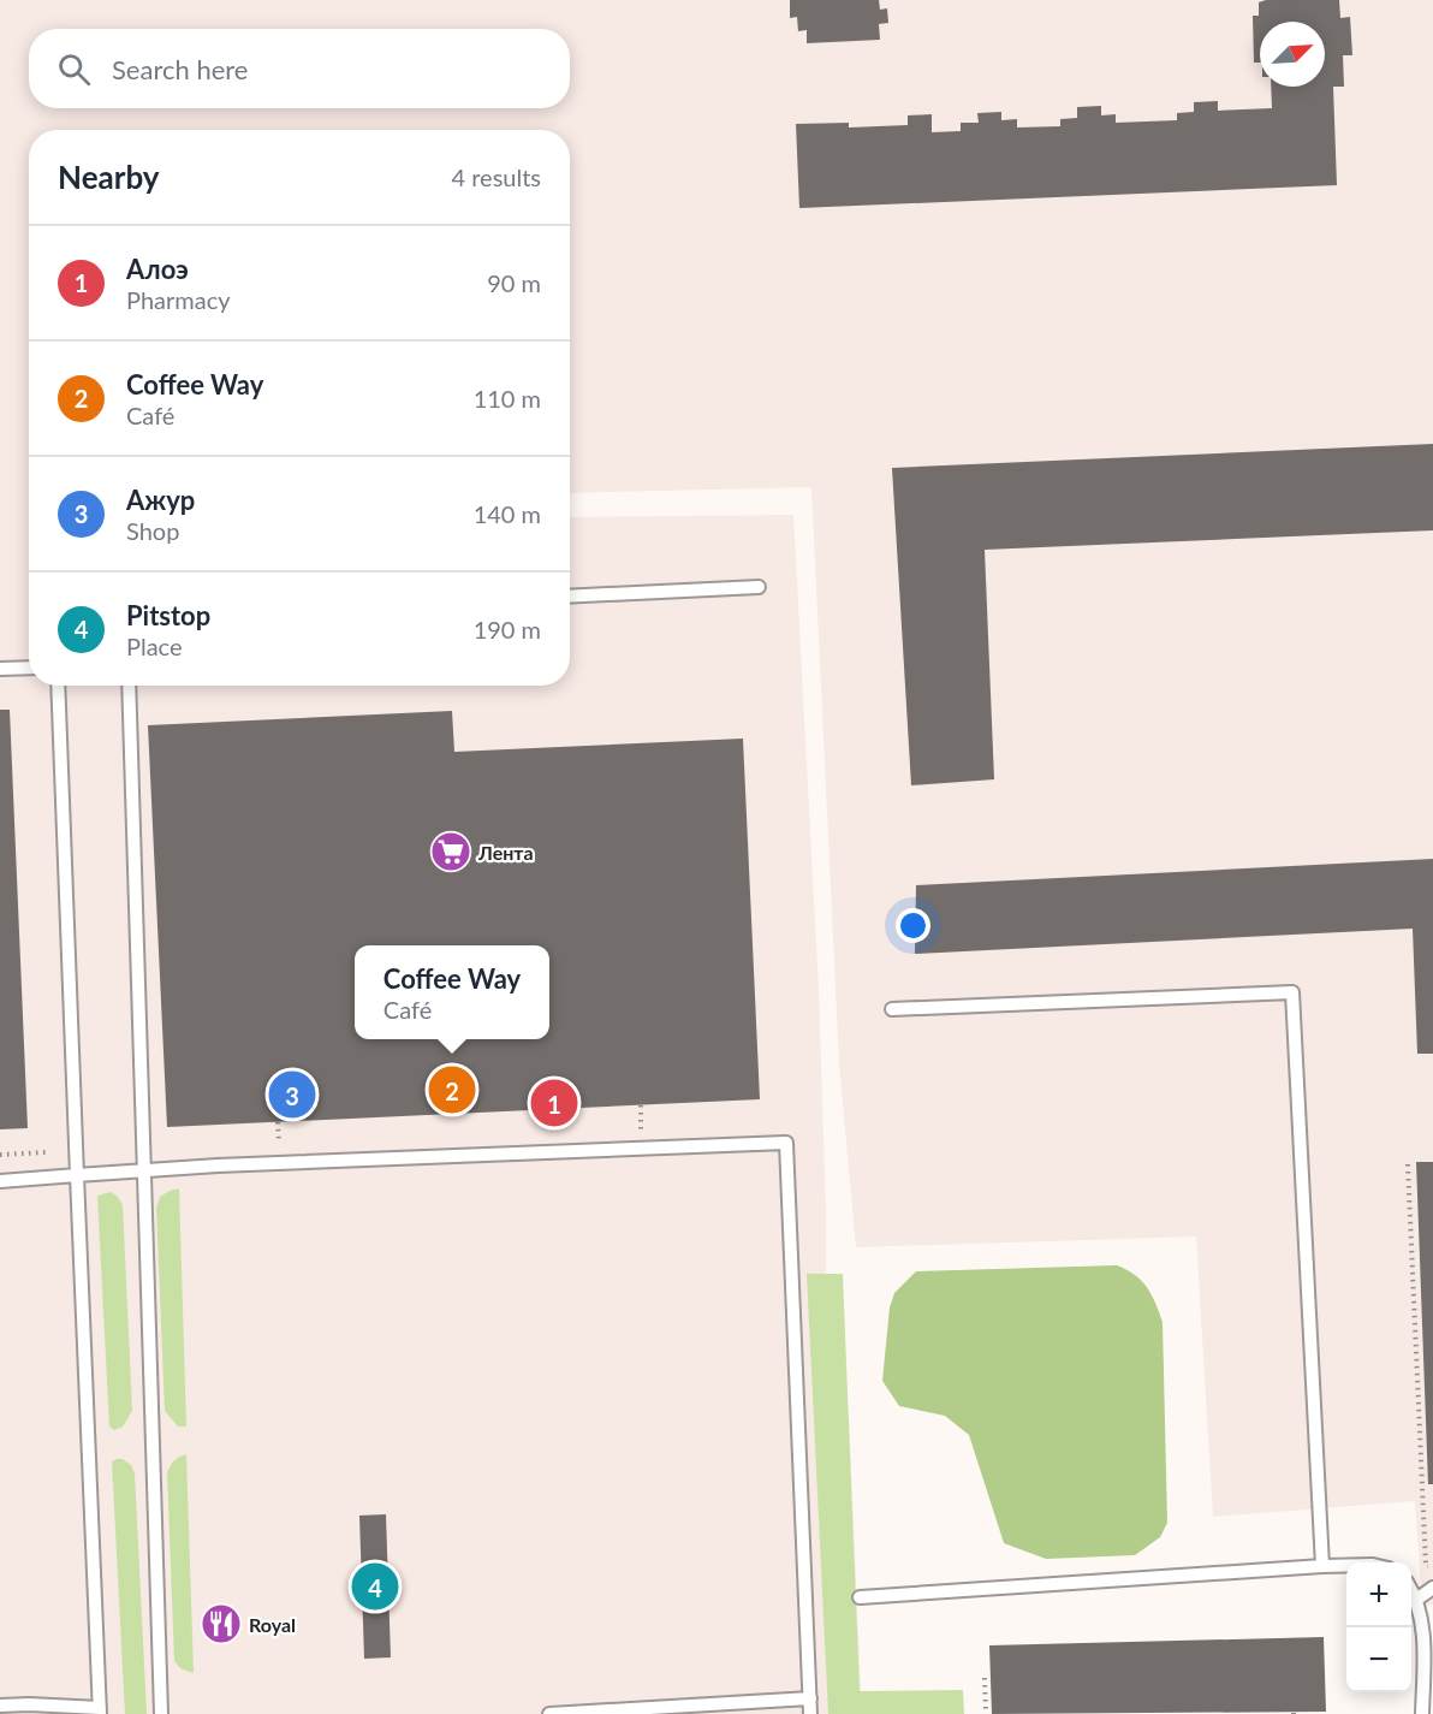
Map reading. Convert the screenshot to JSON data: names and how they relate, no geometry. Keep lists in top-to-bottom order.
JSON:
{
  "places": {
    "supermarket": ["Лента"],
    "restaurant": ["Royal"]
  },
  "north": "top right",
  "page": {
    "search": "Search here",
    "heading": ["Nearby", "4 results"],
    "list": [
      {
        "mark": "1",
        "name": "Алоэ",
        "note": "Pharmacy",
        "value": "90 m"
      },
      {
        "mark": "2",
        "name": "Coffee Way",
        "note": "Café",
        "value": "110 m"
      },
      {
        "mark": "3",
        "name": "Ажур",
        "note": "Shop",
        "value": "140 m"
      },
      {
        "mark": "4",
        "name": "Pitstop",
        "note": "Place",
        "value": "190 m"
      }
    ],
    "popup": ["Coffee Way", "Café"],
    "pins": [
      "2",
      "3",
      "1",
      "4"
    ],
    "map_buttons": ["+", "−"]
  }
}
